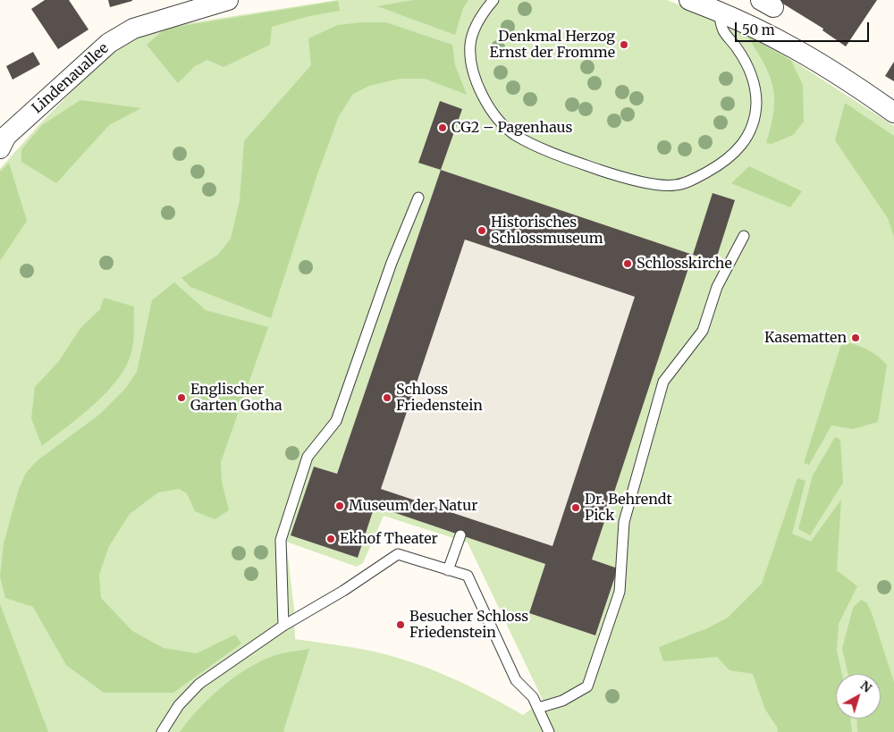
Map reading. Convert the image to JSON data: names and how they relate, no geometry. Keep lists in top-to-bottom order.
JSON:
{
  "streets": {
    "street": ["Lindenauallee"]
  },
  "places": [
    "Denkmal Herzog Ernst der Fromme",
    "CG2 – Pagenhaus",
    "Historisches Schlossmuseum",
    "Schlosskirche",
    "Kasematten",
    "Englischer Garten Gotha",
    "Schloss Friedenstein",
    "Museum der Natur",
    "Dr. Behrendt Pick",
    "Ekhof Theater",
    "Besucher Schloss Friedenstein"
  ],
  "scale_bar": "50 m",
  "north": "top right"
}
